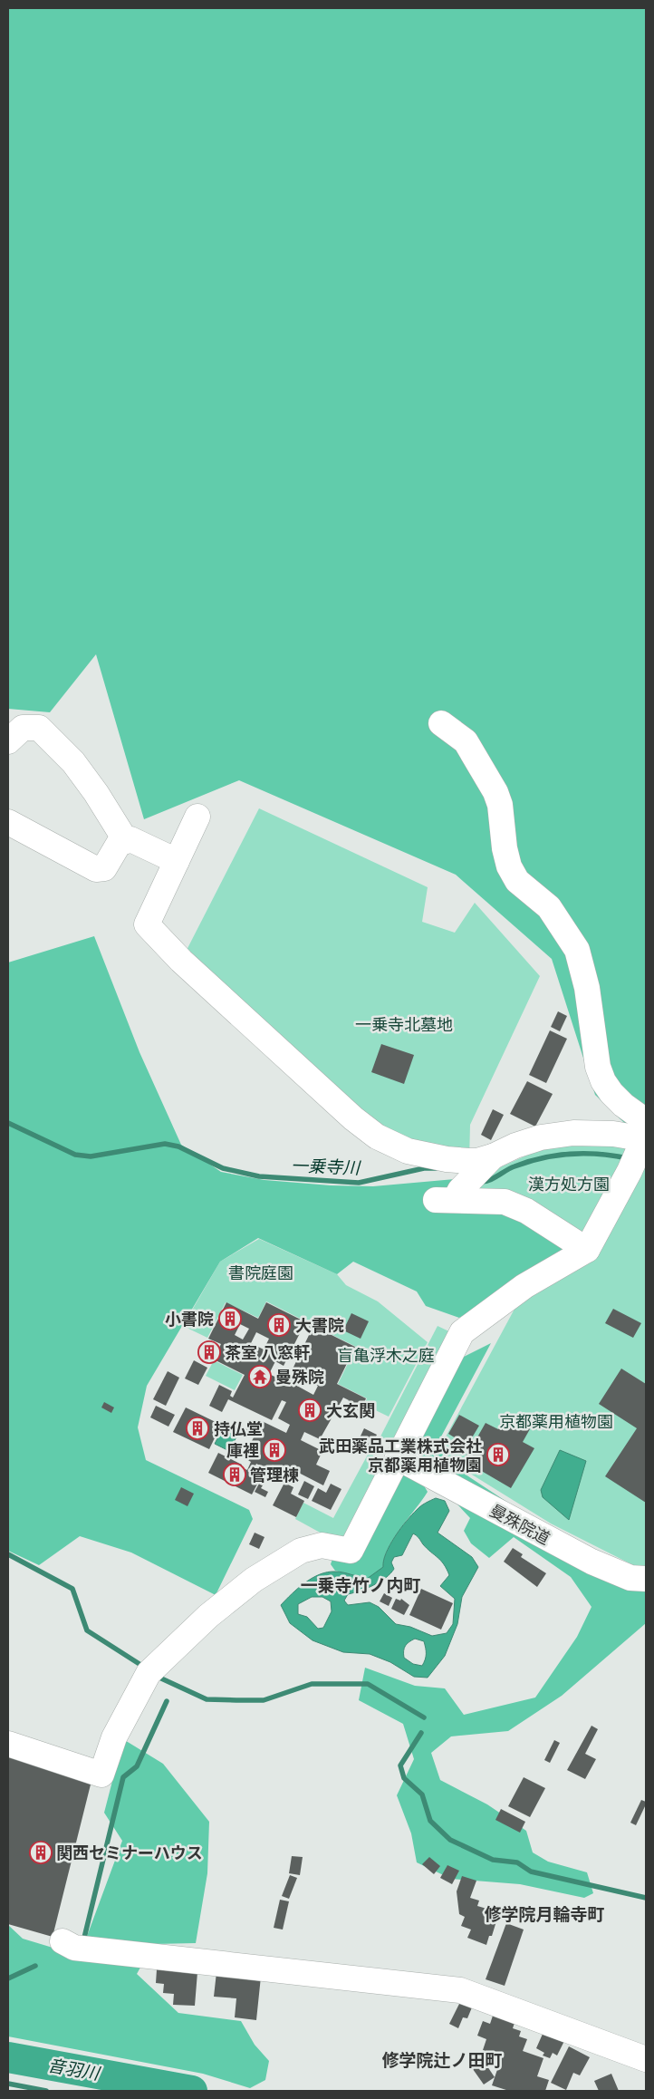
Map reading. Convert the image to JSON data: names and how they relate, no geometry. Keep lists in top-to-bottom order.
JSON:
{
  "streets": {
    "street": ["曼殊院道"]
  },
  "districts": ["一乗寺竹ノ内町", "修学院月輪寺町", "修学院辻ノ田町"],
  "water": ["一乗寺川", "音羽川"],
  "parks": [
    "一乗寺北墓地",
    "漢方処方園",
    "書院庭園",
    "盲亀浮木之庭",
    "京都薬用植物園"
  ],
  "places": {
    "building": [
      "小書院",
      "大書院",
      "茶室 八窓軒",
      "大玄関",
      "持仏堂",
      "庫裡",
      "武田薬品工業株式会社 京都薬用植物園",
      "管理棟",
      "関西セミナーハウス"
    ],
    "temple": ["曼殊院"]
  }
}
